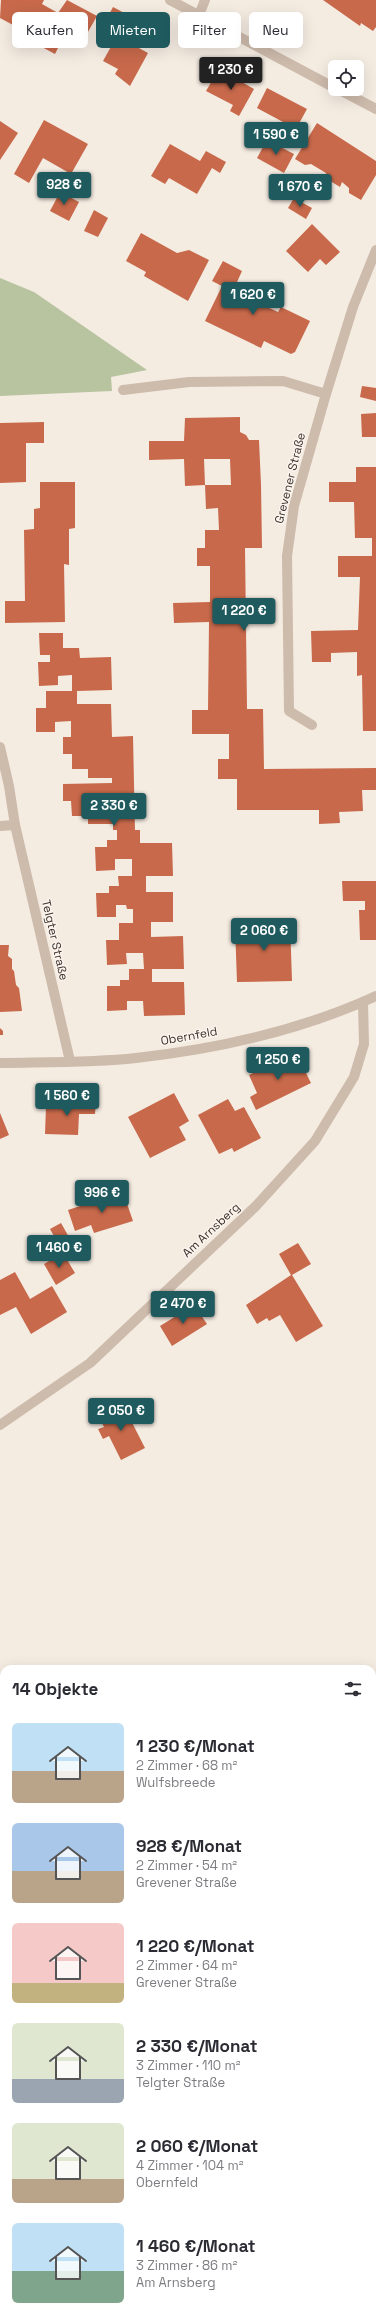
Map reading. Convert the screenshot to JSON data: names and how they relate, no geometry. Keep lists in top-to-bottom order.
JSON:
{
  "streets": {
    "street": [
      "Grevener Straße",
      "Telgter Straße",
      "Obernfeld",
      "Am Arnsberg"
    ]
  },
  "crossings": [
    ["Telgter Straße", "Obernfeld"],
    ["Obernfeld", "Am Arnsberg"]
  ],
  "page": {
    "chip": [
      "Kaufen",
      "Mieten",
      "Filter",
      "Neu"
    ],
    "price": [
      "1 230 €",
      "1 590 €",
      "928 €",
      "1 670 €",
      "1 620 €",
      "1 220 €",
      "2 330 €",
      "2 060 €",
      "1 250 €",
      "1 560 €",
      "996 €",
      "1 460 €",
      "2 470 €",
      "2 050 €"
    ],
    "heading": "14 Objekte",
    "list": [
      {
        "name": "1 230 €/Monat",
        "note": "2 Zimmer · 68 m² · Wulfsbreede"
      },
      {
        "name": "928 €/Monat",
        "note": "2 Zimmer · 54 m² · Grevener Straße"
      },
      {
        "name": "1 220 €/Monat",
        "note": "2 Zimmer · 64 m² · Grevener Straße"
      },
      {
        "name": "2 330 €/Monat",
        "note": "3 Zimmer · 110 m² · Telgter Straße"
      },
      {
        "name": "2 060 €/Monat",
        "note": "4 Zimmer · 104 m² · Obernfeld"
      },
      {
        "name": "1 460 €/Monat",
        "note": "3 Zimmer · 86 m² · Am Arnsberg"
      }
    ]
  }
}
